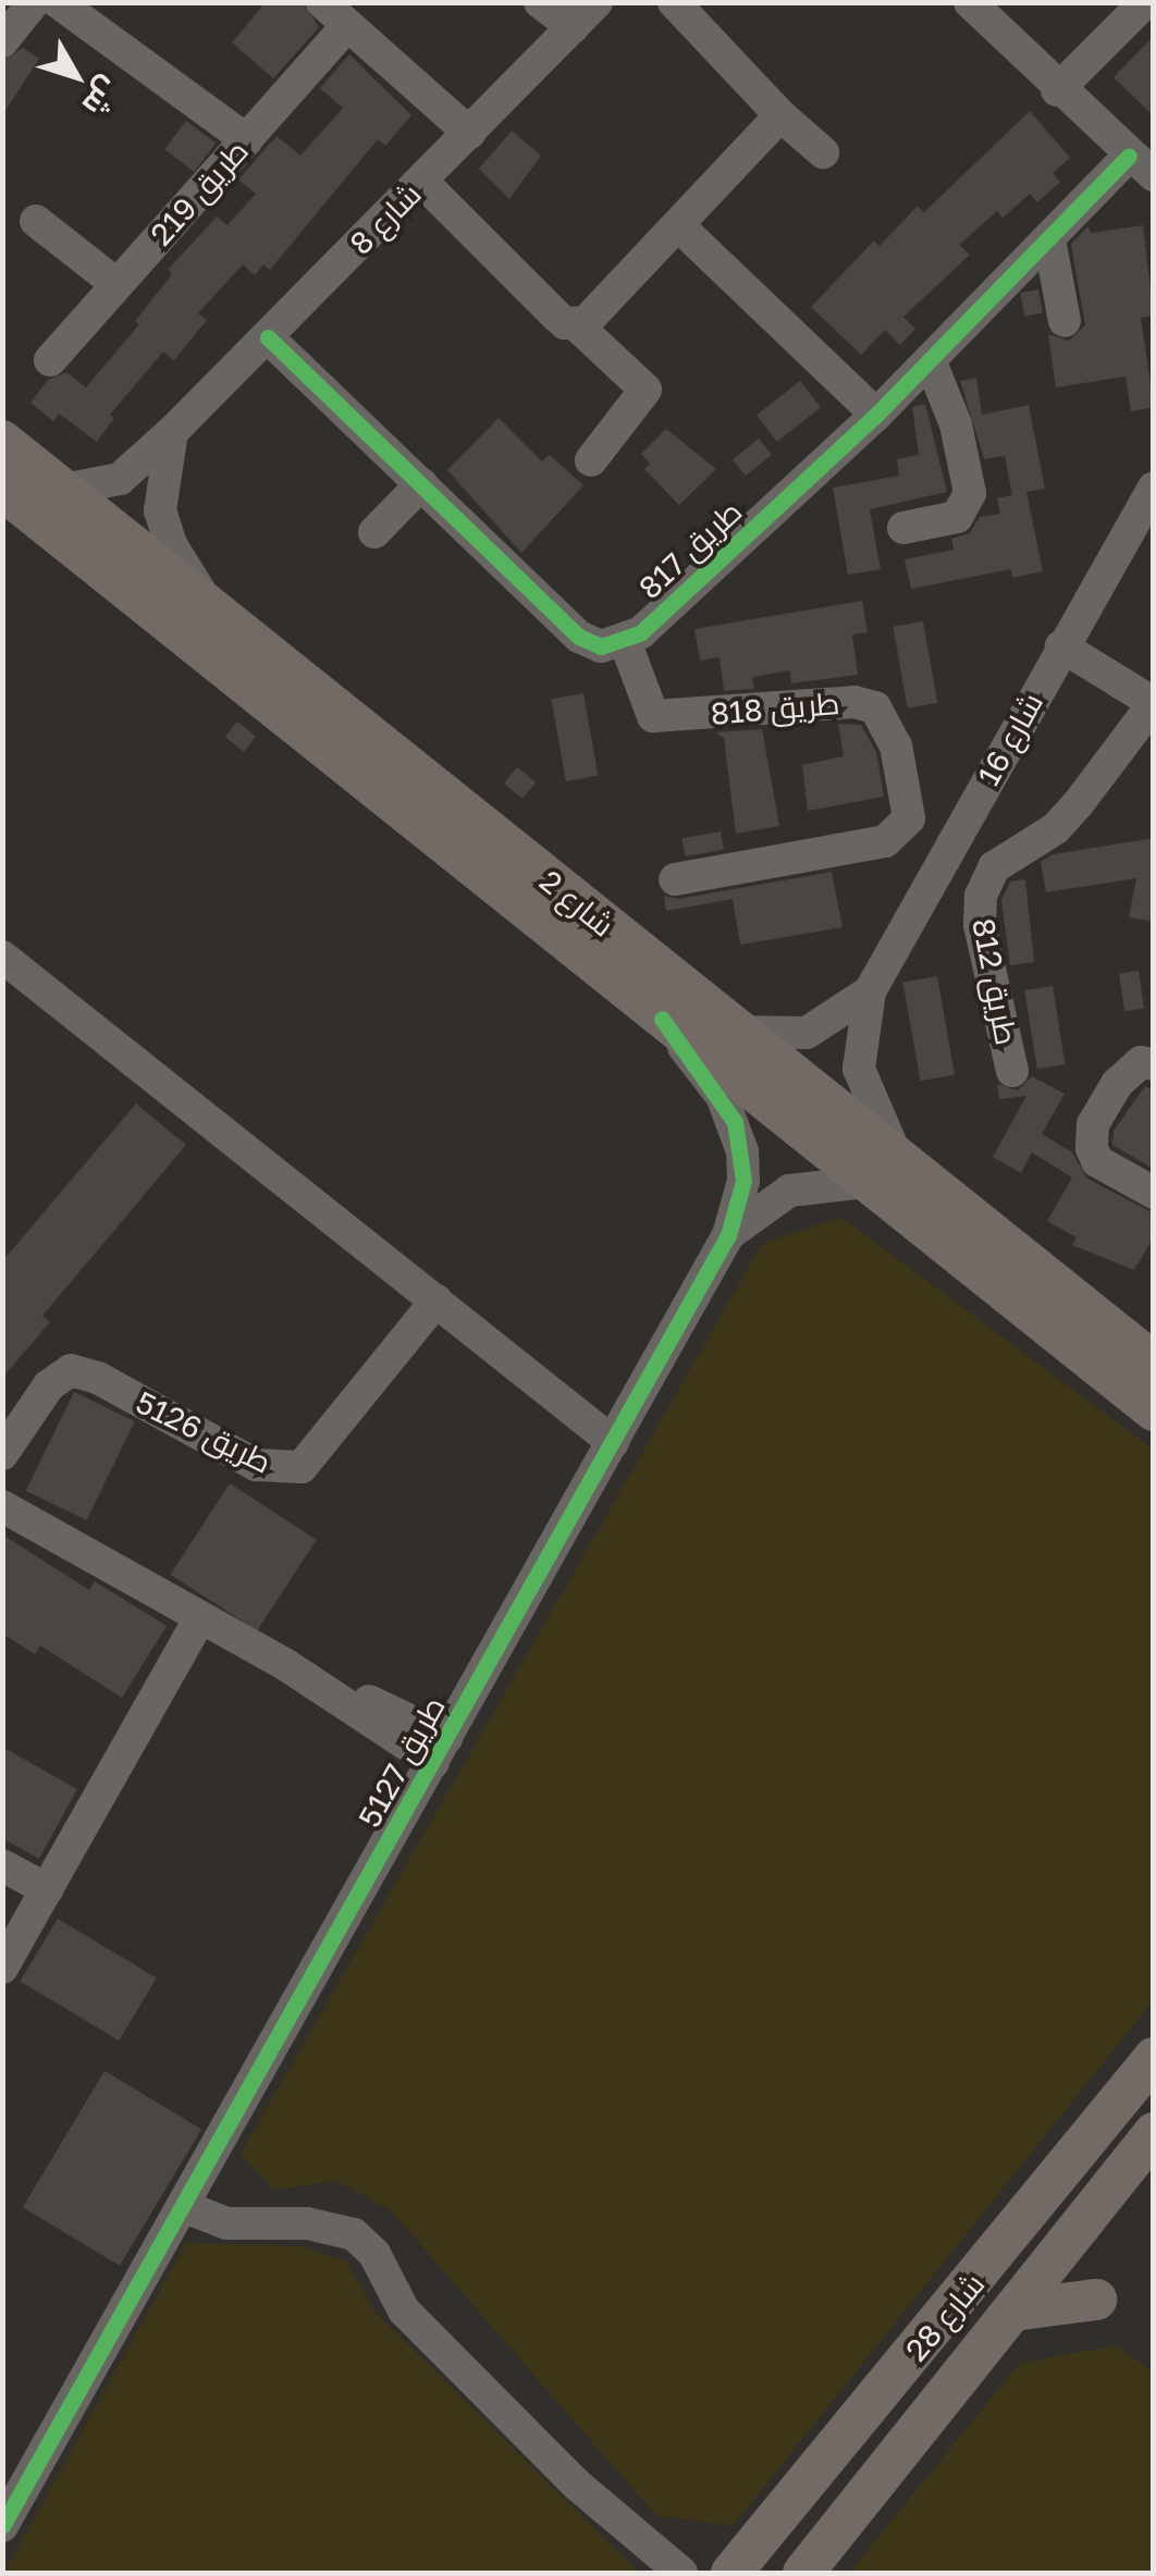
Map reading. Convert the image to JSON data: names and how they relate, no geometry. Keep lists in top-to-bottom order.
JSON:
{
  "streets": {
    "main road": ["شارع 2", "شارع 28"],
    "street": [
      "طريق 219",
      "شارع 8",
      "طريق 817",
      "طريق 818",
      "شارع 16",
      "طريق 812",
      "طريق 5126",
      "طريق 5127"
    ]
  },
  "crossings": [
    ["شارع 8", "شارع 2"],
    ["طريق 817", "طريق 818"],
    ["شارع 16", "شارع 2"],
    ["شارع 16", "طريق 812"],
    ["شارع 16", "طريق 5127"],
    ["شارع 2", "طريق 5127"]
  ],
  "north": "bottom right"
}
